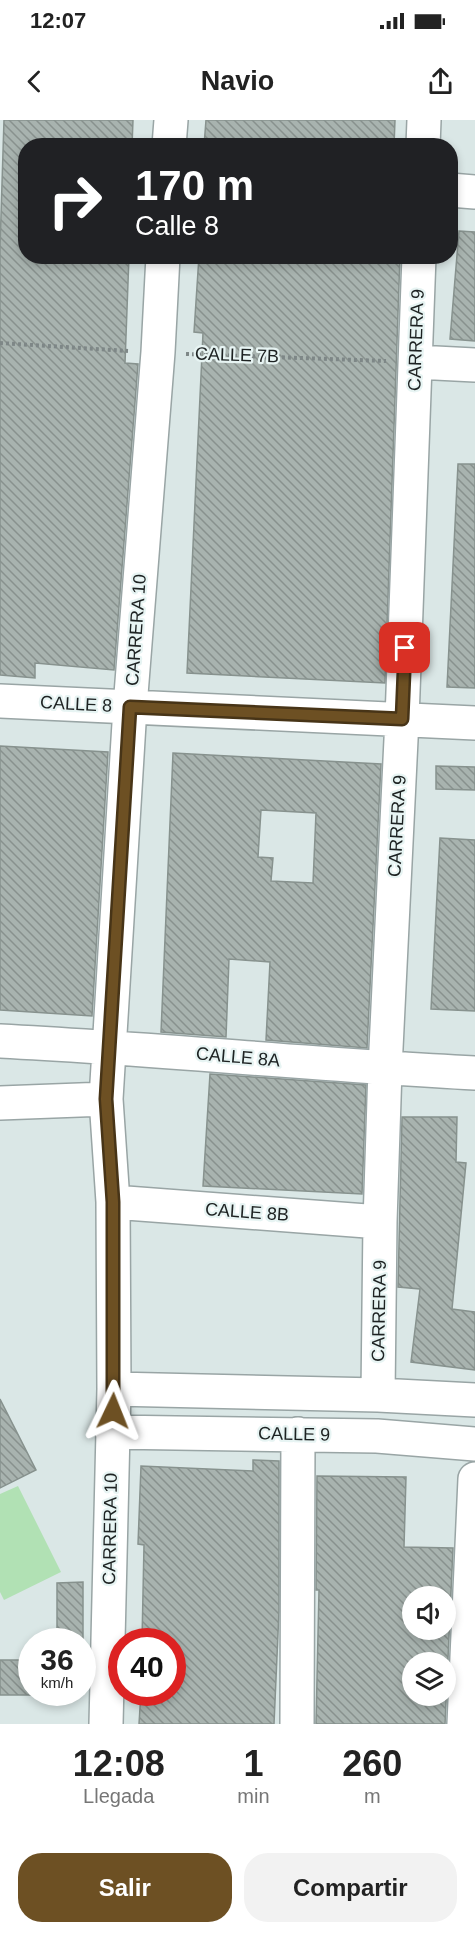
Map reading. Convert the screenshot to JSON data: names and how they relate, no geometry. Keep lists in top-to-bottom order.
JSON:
{
  "streets": {
    "street": [
      "CARRERA 9",
      "CARRERA 10",
      "CALLE 8",
      "CALLE 8A",
      "CALLE 8B",
      "CALLE 9"
    ],
    "path": ["CALLE 7B"]
  },
  "crossings": [
    ["CARRERA 9", "CALLE 7B"],
    ["CARRERA 9", "CALLE 8"],
    ["CARRERA 9", "CALLE 8A"],
    ["CARRERA 9", "CALLE 8B"],
    ["CALLE 7B", "CARRERA 10"],
    ["CARRERA 10", "CALLE 8"],
    ["CARRERA 10", "CALLE 8A"],
    ["CARRERA 10", "CALLE 8B"],
    ["CARRERA 10", "CALLE 9"]
  ],
  "page": {
    "status": "12:07",
    "header": "Navio",
    "turn": ["170 m", "Calle 8"],
    "speed": "36 km/h",
    "limit": "40",
    "eta": [
      "12:08",
      "Llegada",
      "1",
      "min",
      "260",
      "m"
    ],
    "buttons": ["Salir", "Compartir"]
  }
}
